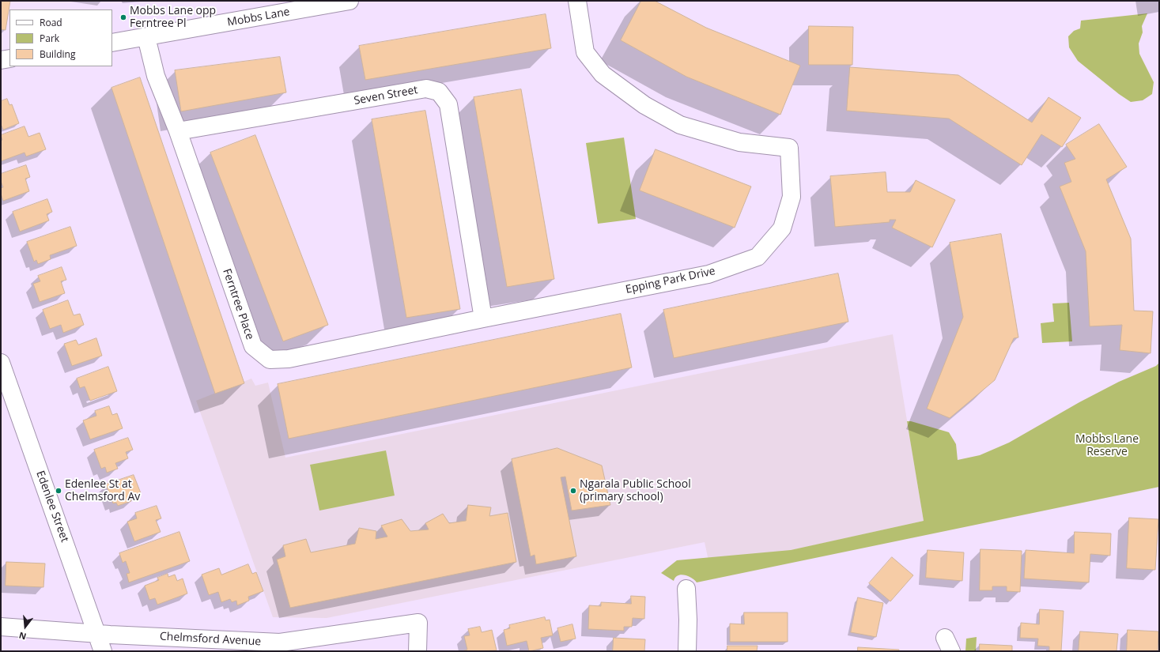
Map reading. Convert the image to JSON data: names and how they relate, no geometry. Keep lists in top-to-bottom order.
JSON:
{
  "streets": {
    "street": [
      "Mobbs Lane",
      "Seven Street",
      "Epping Park Drive",
      "Ferntree Place",
      "Edenlee Street",
      "Chelmsford Avenue"
    ]
  },
  "crossings": [
    ["Mobbs Lane", "Ferntree Place"],
    ["Seven Street", "Epping Park Drive"],
    ["Seven Street", "Ferntree Place"],
    ["Epping Park Drive", "Ferntree Place"],
    ["Edenlee Street", "Chelmsford Avenue"]
  ],
  "parks": ["Mobbs Lane Reserve"],
  "places": ["Mobbs Lane opp Ferntree Pl", "Edenlee St at Chelmsford Av", "Ngarala Public School (primary school)"],
  "legend": ["Road", "Park", "Building"],
  "north": "bottom"
}
